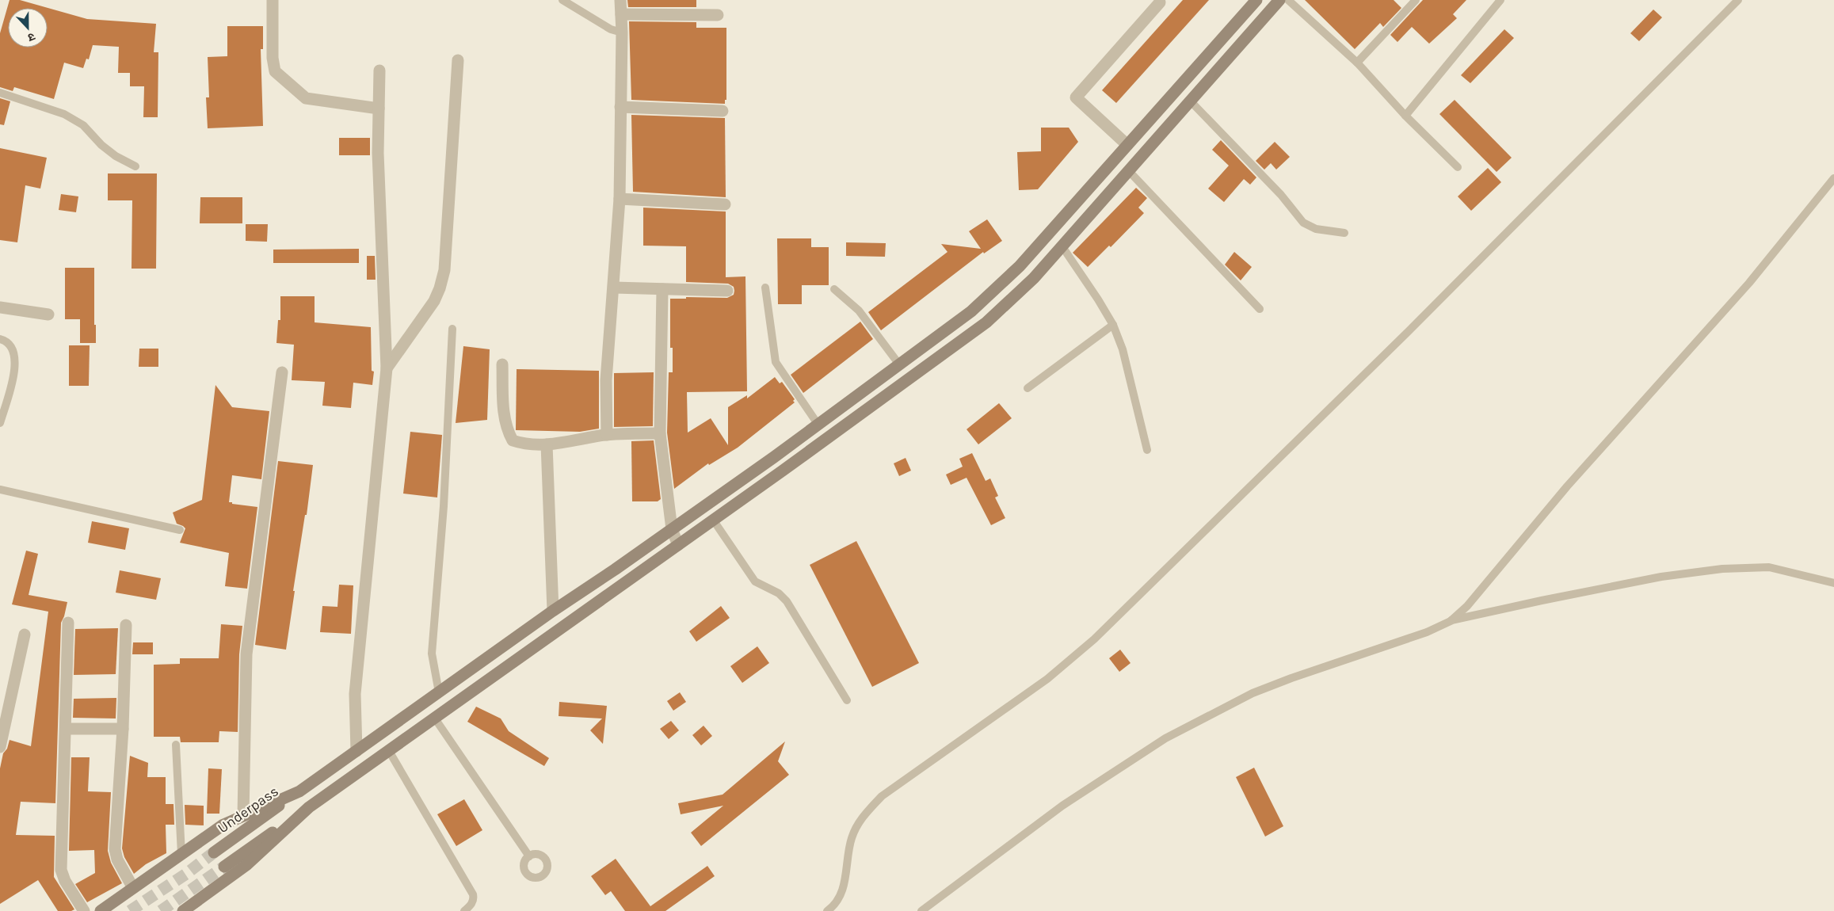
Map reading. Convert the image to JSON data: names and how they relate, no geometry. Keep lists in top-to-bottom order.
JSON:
{
  "streets": {
    "main road": ["Underpass"]
  },
  "north": "bottom"
}
